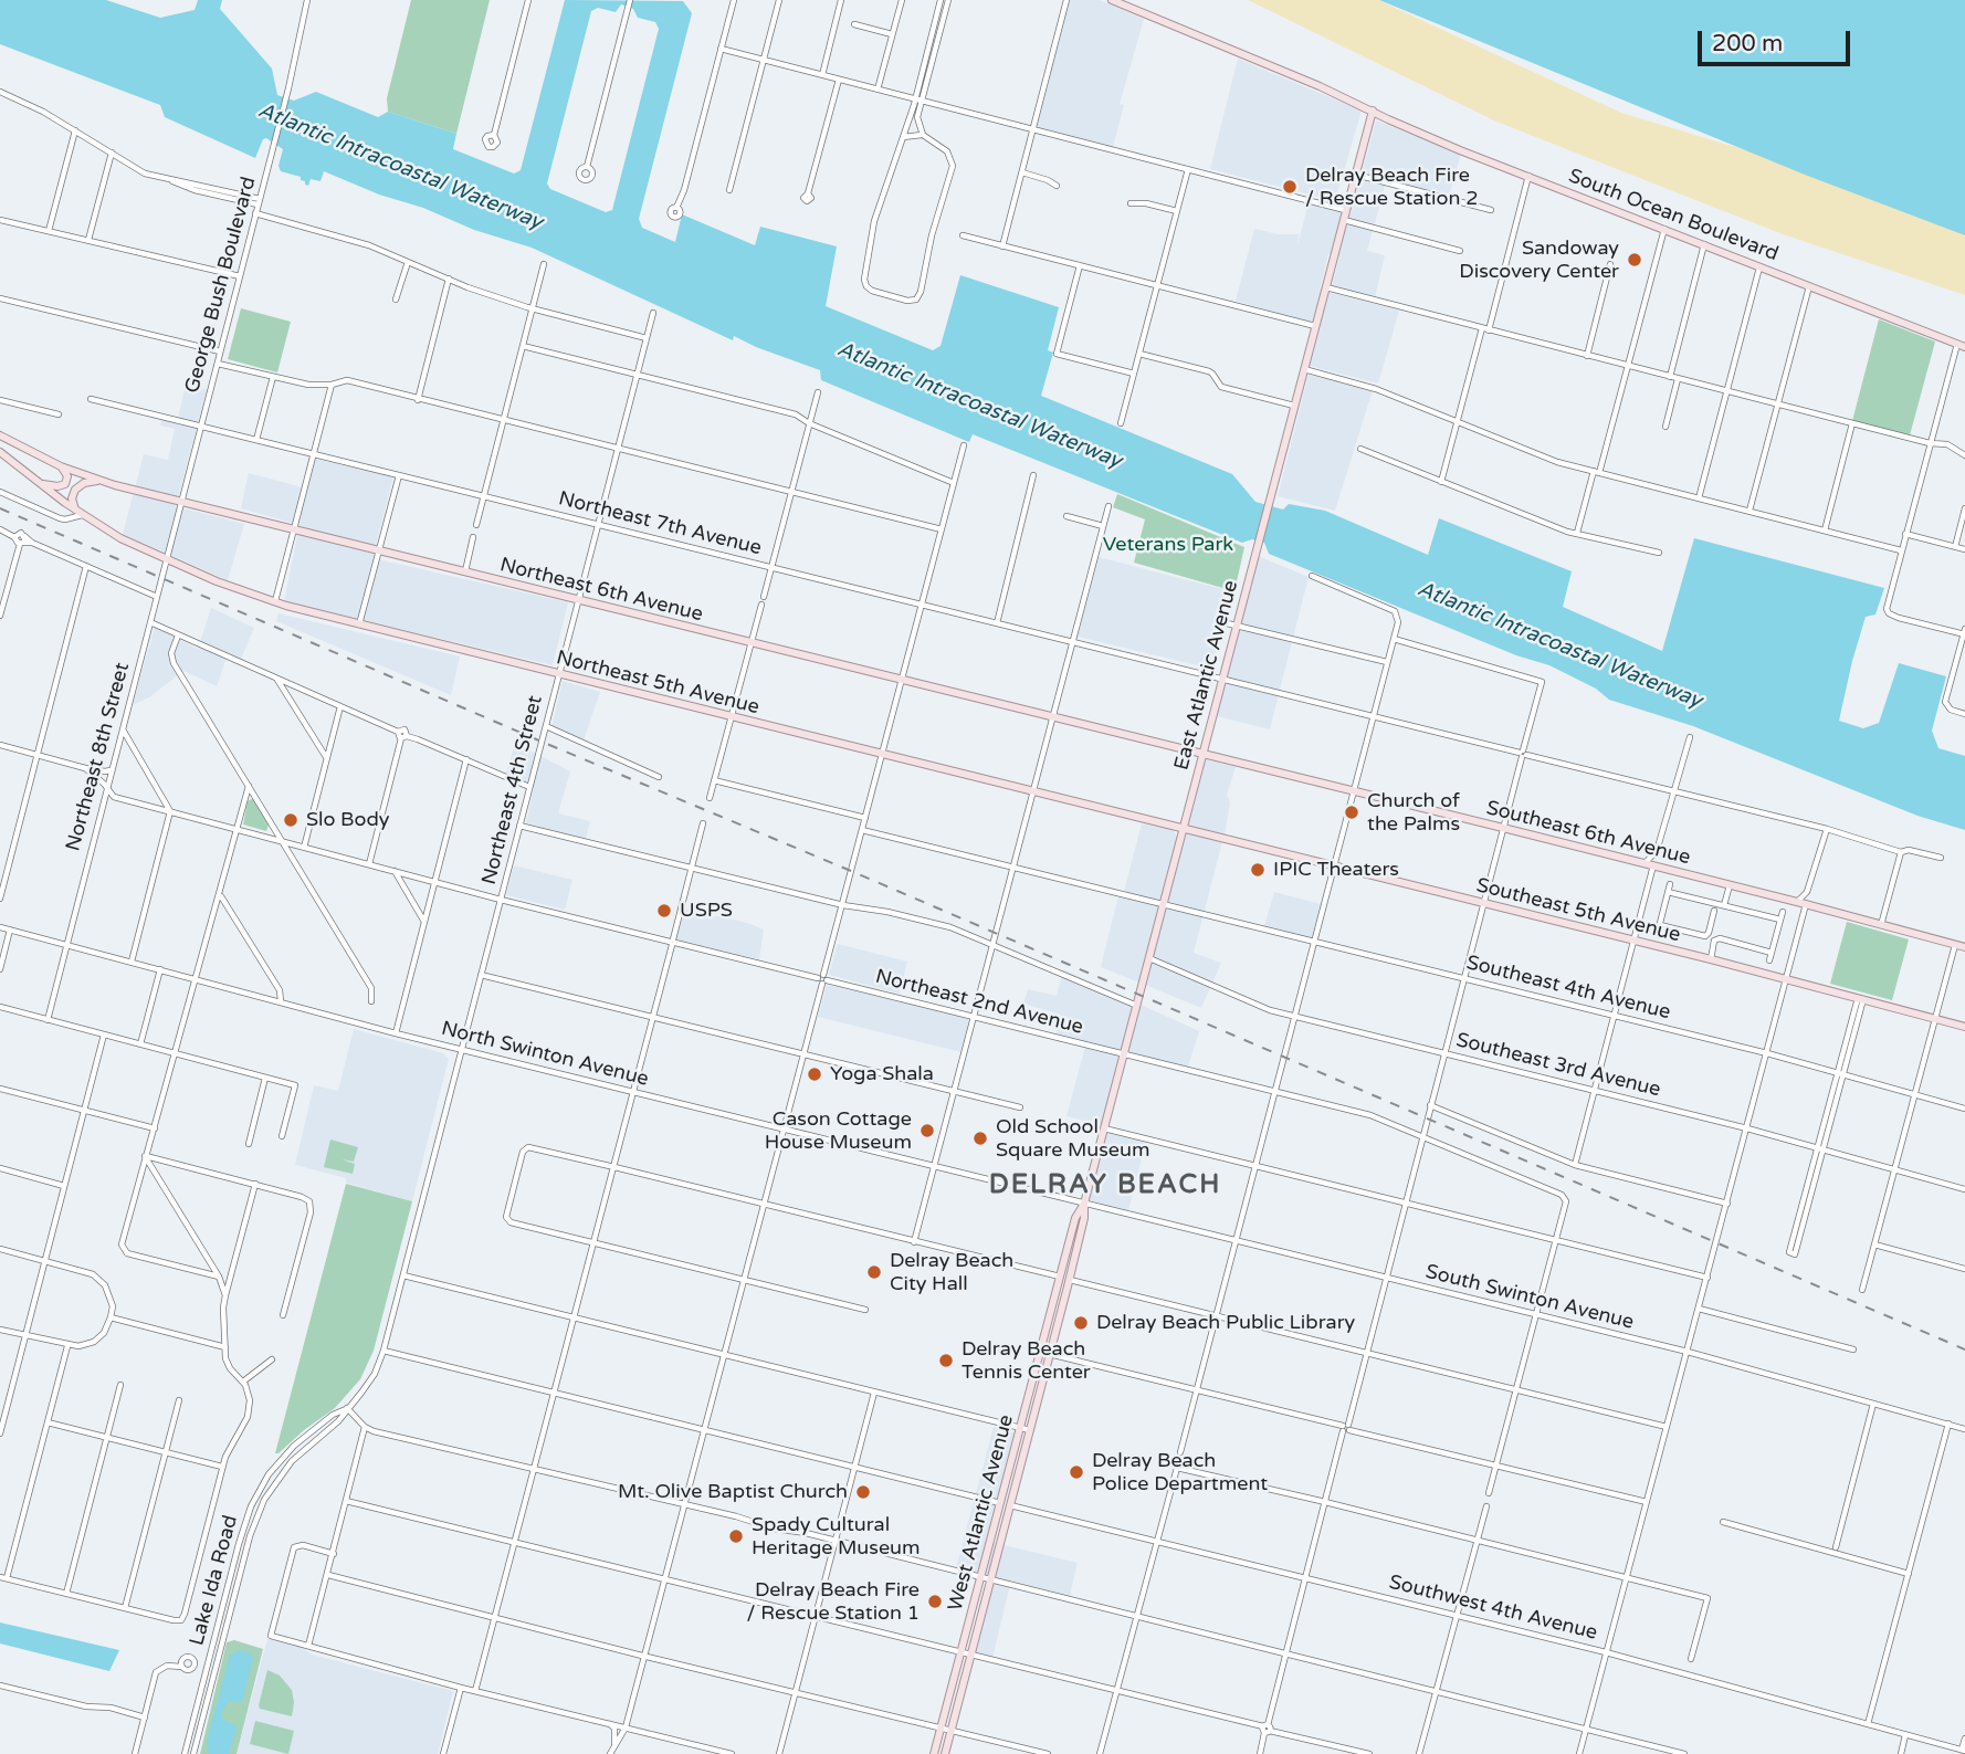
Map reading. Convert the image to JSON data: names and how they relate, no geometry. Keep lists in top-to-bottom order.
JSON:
{
  "streets": {
    "main road": [
      "South Ocean Boulevard",
      "Northeast 6th Avenue",
      "East Atlantic Avenue",
      "Northeast 5th Avenue",
      "Southeast 6th Avenue",
      "Southeast 5th Avenue",
      "West Atlantic Avenue"
    ],
    "street": [
      "George Bush Boulevard",
      "Northeast 7th Avenue",
      "Northeast 8th Street",
      "Northeast 4th Street",
      "Southeast 4th Avenue",
      "Northeast 2nd Avenue",
      "North Swinton Avenue",
      "Southeast 3rd Avenue",
      "South Swinton Avenue",
      "Lake Ida Road",
      "Southwest 4th Avenue"
    ]
  },
  "crossings": [
    ["South Ocean Boulevard", "East Atlantic Avenue"],
    ["George Bush Boulevard", "Northeast 7th Avenue"],
    ["George Bush Boulevard", "Northeast 6th Avenue"],
    ["George Bush Boulevard", "Northeast 5th Avenue"],
    ["George Bush Boulevard", "Northeast 8th Street"],
    ["Northeast 7th Avenue", "East Atlantic Avenue"],
    ["Northeast 7th Avenue", "Northeast 4th Street"],
    ["Northeast 6th Avenue", "East Atlantic Avenue"],
    ["Northeast 6th Avenue", "Northeast 4th Street"],
    ["Northeast 6th Avenue", "Southeast 6th Avenue"],
    ["East Atlantic Avenue", "Northeast 5th Avenue"],
    ["East Atlantic Avenue", "Southeast 6th Avenue"],
    ["East Atlantic Avenue", "Southeast 5th Avenue"],
    ["East Atlantic Avenue", "Southeast 4th Avenue"],
    ["East Atlantic Avenue", "Northeast 2nd Avenue"],
    ["East Atlantic Avenue", "North Swinton Avenue"],
    ["East Atlantic Avenue", "Southeast 3rd Avenue"],
    ["East Atlantic Avenue", "South Swinton Avenue"],
    ["East Atlantic Avenue", "West Atlantic Avenue"],
    ["Northeast 5th Avenue", "Northeast 4th Street"],
    ["Northeast 5th Avenue", "Southeast 5th Avenue"],
    ["Northeast 8th Street", "Northeast 2nd Avenue"],
    ["Northeast 8th Street", "North Swinton Avenue"],
    ["Northeast 4th Street", "Northeast 2nd Avenue"],
    ["Northeast 4th Street", "North Swinton Avenue"],
    ["Northeast 4th Street", "Lake Ida Road"],
    ["North Swinton Avenue", "South Swinton Avenue"],
    ["North Swinton Avenue", "West Atlantic Avenue"],
    ["North Swinton Avenue", "Lake Ida Road"],
    ["South Swinton Avenue", "West Atlantic Avenue"],
    ["West Atlantic Avenue", "Southwest 4th Avenue"]
  ],
  "districts": ["DELRAY BEACH"],
  "water": ["Atlantic Intracoastal Waterway"],
  "parks": ["Veterans Park"],
  "places": [
    "Delray Beach Fire / Rescue Station 2",
    "Sandoway Discovery Center",
    "Church of the Palms",
    "Slo Body",
    "IPIC Theaters",
    "USPS",
    "Yoga Shala",
    "Cason Cottage House Museum",
    "Old School Square Museum",
    "Delray Beach City Hall",
    "Delray Beach Public Library",
    "Delray Beach Tennis Center",
    "Delray Beach Police Department",
    "Mt. Olive Baptist Church",
    "Spady Cultural Heritage Museum",
    "Delray Beach Fire / Rescue Station 1"
  ],
  "scale_bar": "200 m"
}
